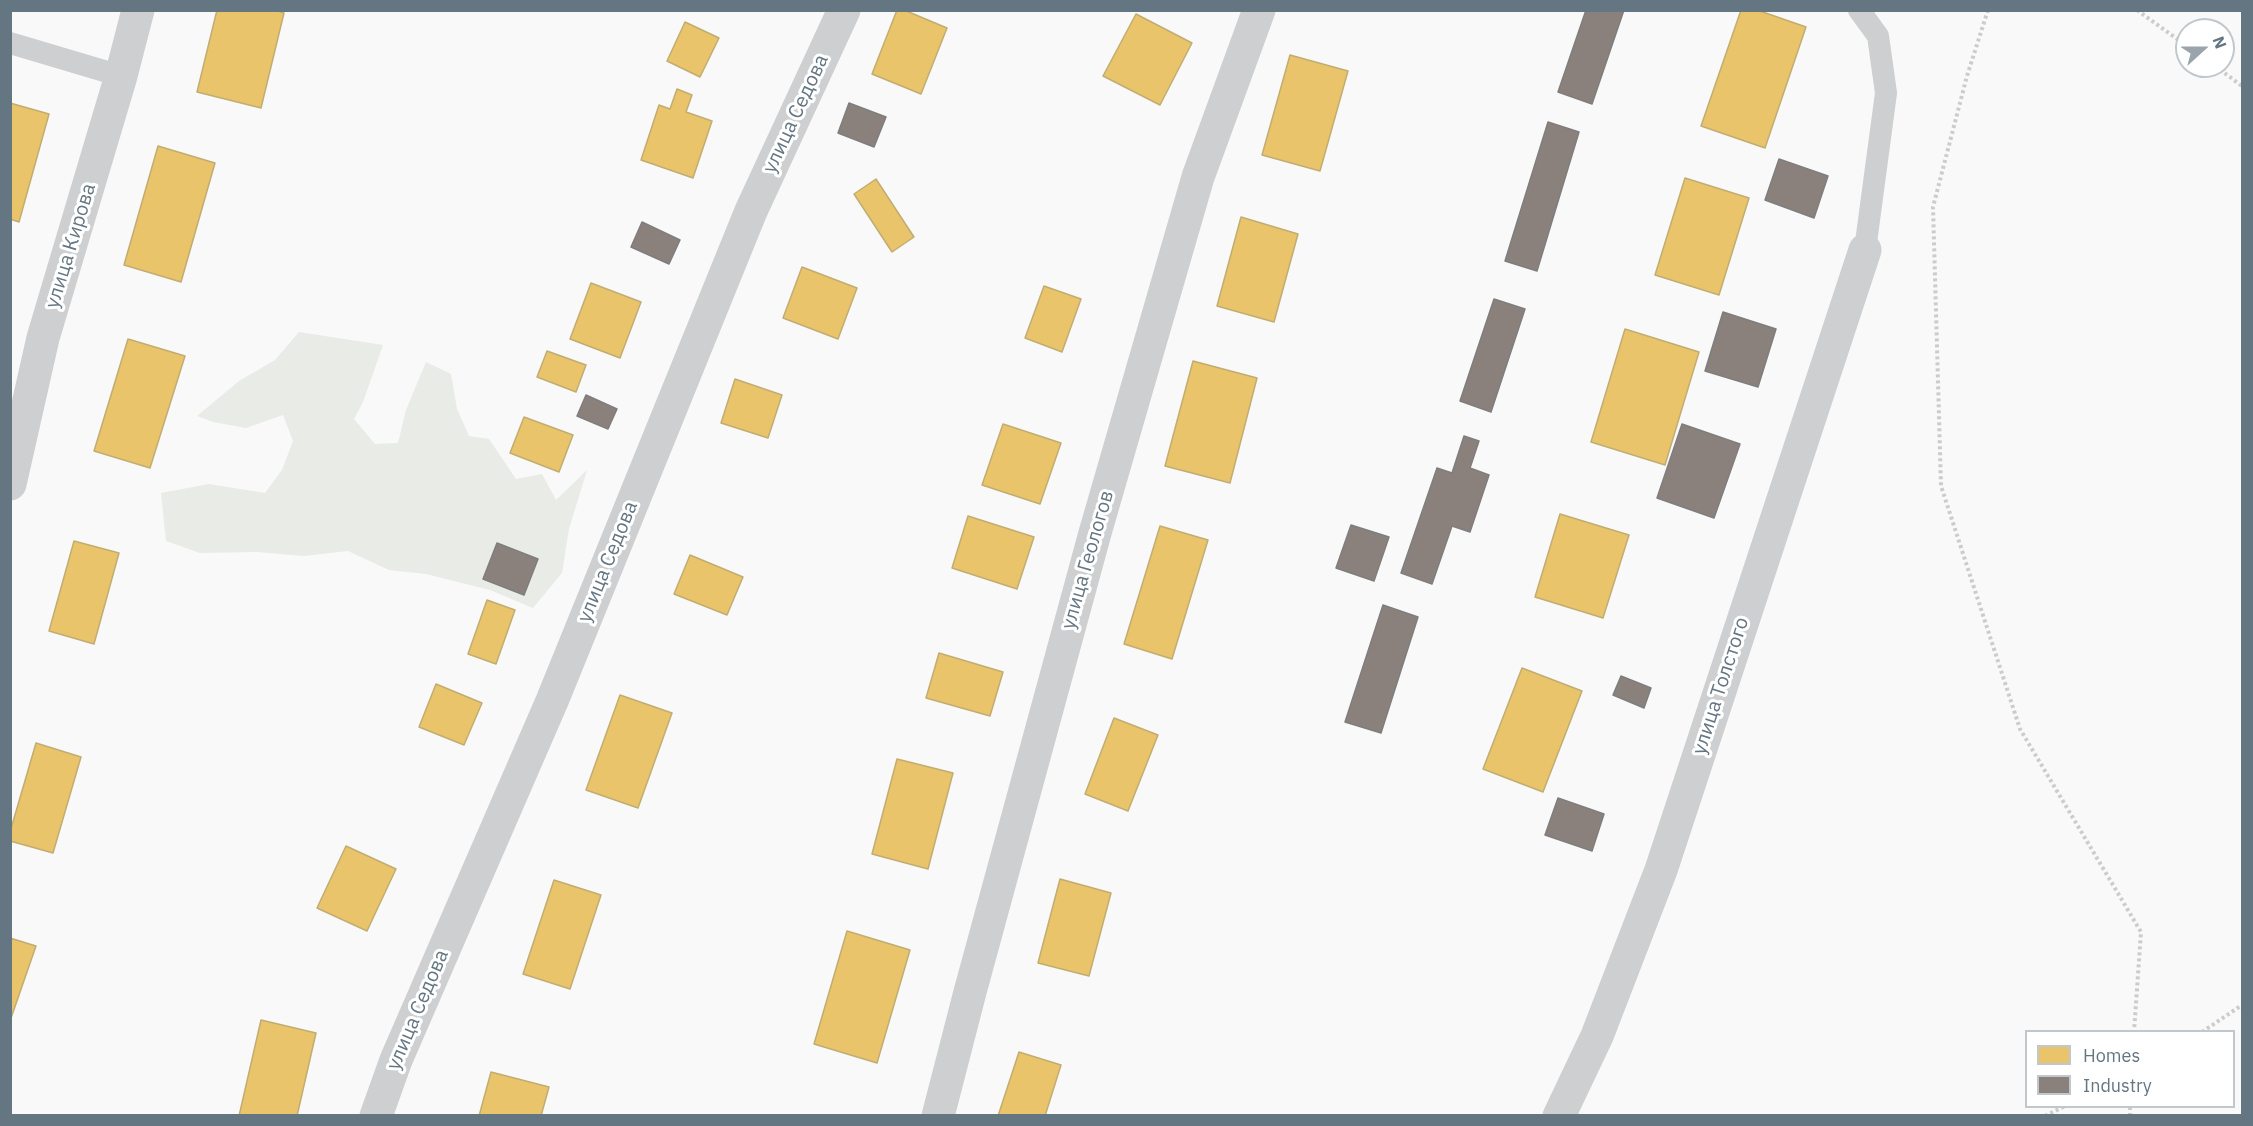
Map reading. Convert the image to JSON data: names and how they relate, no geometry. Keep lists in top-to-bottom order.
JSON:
{
  "streets": {
    "street": [
      "улица Седова",
      "улица Кирова",
      "улица Геологов",
      "улица Толстого"
    ]
  },
  "legend": ["Homes", "Industry"],
  "north": "right"
}
